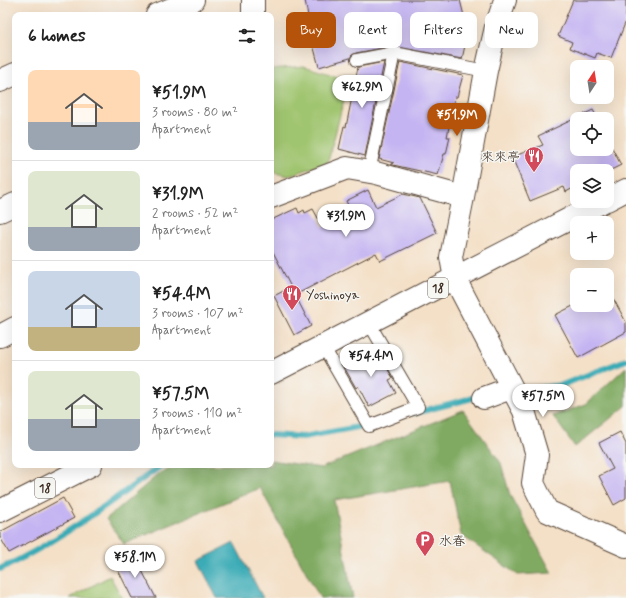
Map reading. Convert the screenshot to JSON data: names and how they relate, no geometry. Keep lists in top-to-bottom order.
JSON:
{
  "streets": {
    "street": ["18"]
  },
  "places": {
    "restaurant": ["來來亭", "Yoshinoya"],
    "parking": ["水春"]
  },
  "north": "top",
  "page": {
    "chip": [
      "Buy",
      "Rent",
      "Filters",
      "New"
    ],
    "heading": "6 homes",
    "map_buttons": ["+", "−"],
    "list": [
      {
        "name": "¥51.9M",
        "note": "3 rooms · 80 m² · Apartment"
      },
      {
        "name": "¥31.9M",
        "note": "2 rooms · 52 m² · Apartment"
      },
      {
        "name": "¥54.4M",
        "note": "3 rooms · 107 m² · Apartment"
      },
      {
        "name": "¥57.5M",
        "note": "3 rooms · 110 m² · Apartment"
      }
    ],
    "price": [
      "¥62.9M",
      "¥51.9M",
      "¥31.9M",
      "¥54.4M",
      "¥57.5M",
      "¥58.1M"
    ]
  }
}
